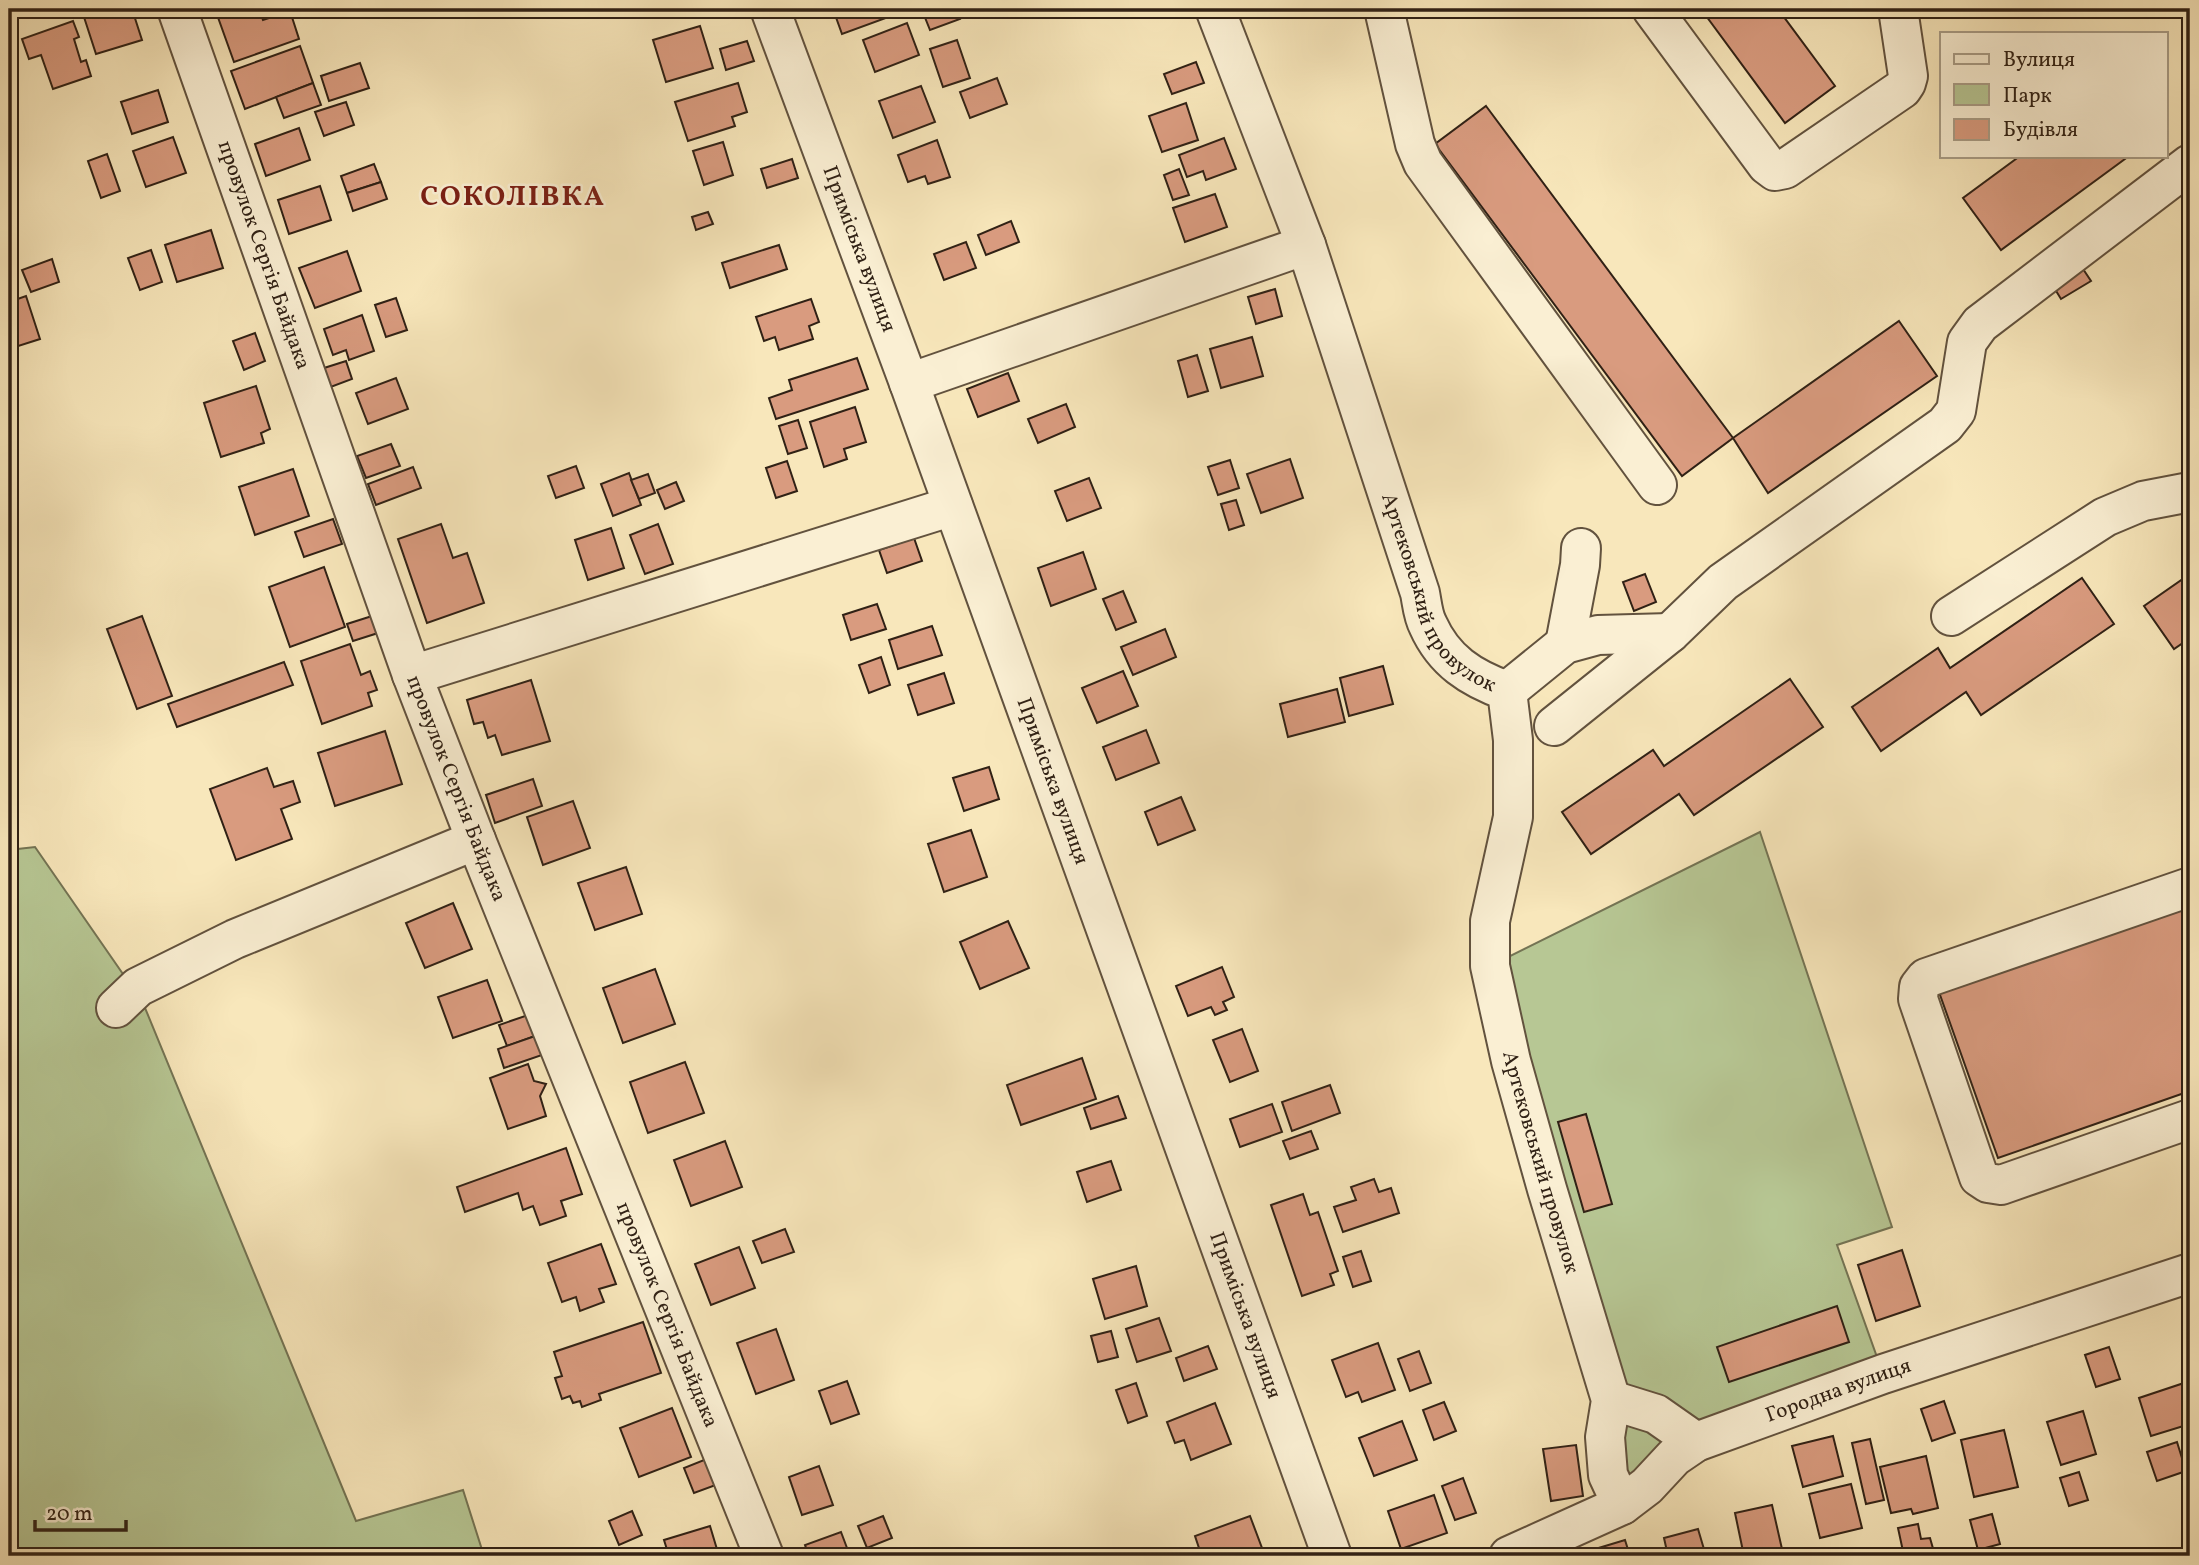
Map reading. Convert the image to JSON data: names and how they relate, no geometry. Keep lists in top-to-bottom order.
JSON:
{
  "streets": {
    "street": [
      "Приміська вулиця",
      "провулок Сергія Байдака",
      "Артековський провулок",
      "Городна вулиця"
    ]
  },
  "crossings": [
    ["Артековський провулок", "Городна вулиця"]
  ],
  "districts": ["СОКОЛІВКА"],
  "legend": ["Вулиця", "Парк", "Будівля"],
  "scale_bar": "20 m"
}
